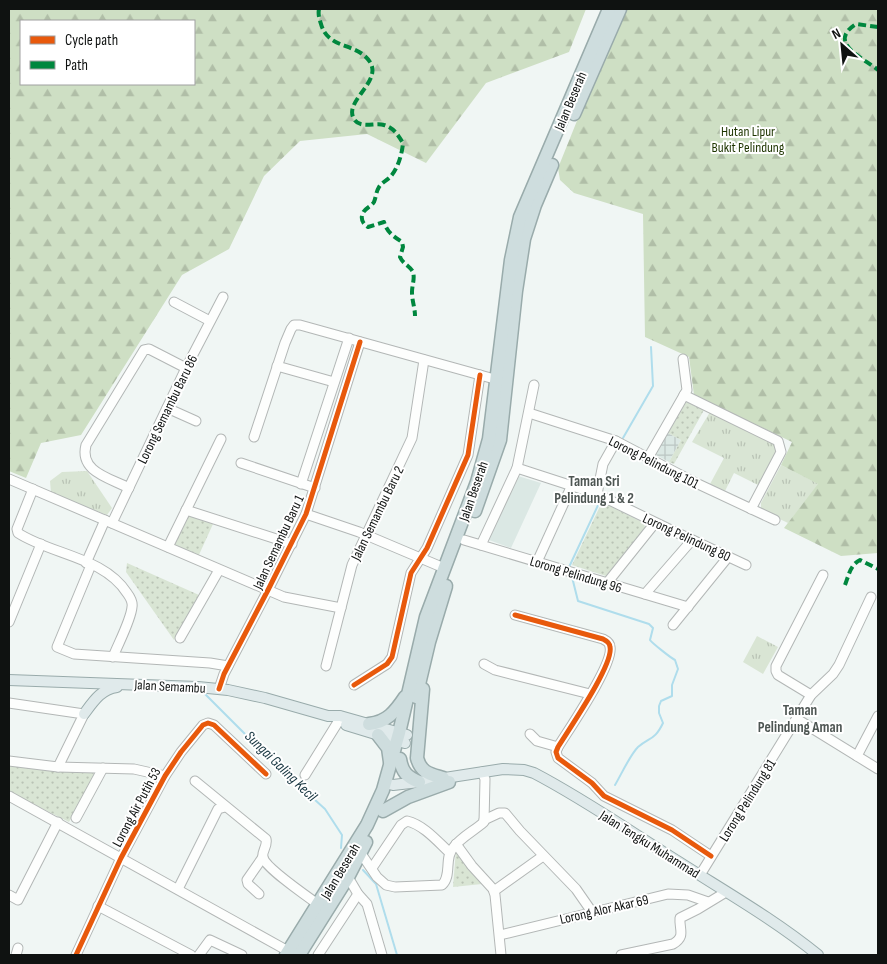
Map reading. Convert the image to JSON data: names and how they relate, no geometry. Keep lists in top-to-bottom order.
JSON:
{
  "streets": {
    "highway": ["Jalan Beserah"],
    "main road": ["Jalan Semambu", "Jalan Tengku Muhammad"],
    "street": [
      "Lorong Semambu Baru 86",
      "Lorong Pelindung 101",
      "Jalan Semambu Baru 2",
      "Lorong Pelindung 80",
      "Jalan Semambu Baru 1",
      "Lorong Pelindung 96",
      "Lorong Pelindung 81",
      "Lorong Air Putih 53",
      "Lorong Alor Akar 69"
    ]
  },
  "crossings": [
    ["Jalan Beserah", "Lorong Pelindung 96"],
    ["Jalan Beserah", "Jalan Semambu"],
    ["Jalan Beserah", "Jalan Tengku Muhammad"],
    ["Jalan Semambu Baru 1", "Jalan Semambu"],
    ["Lorong Pelindung 81", "Jalan Tengku Muhammad"]
  ],
  "districts": ["Taman Sri Pelindung 1 & 2", "Taman Pelindung Aman"],
  "water": ["Sungai Galing Kecil"],
  "parks": ["Hutan Lipur Bukit Pelindung"],
  "legend": ["Cycle path", "Path"],
  "north": "top left"
}
